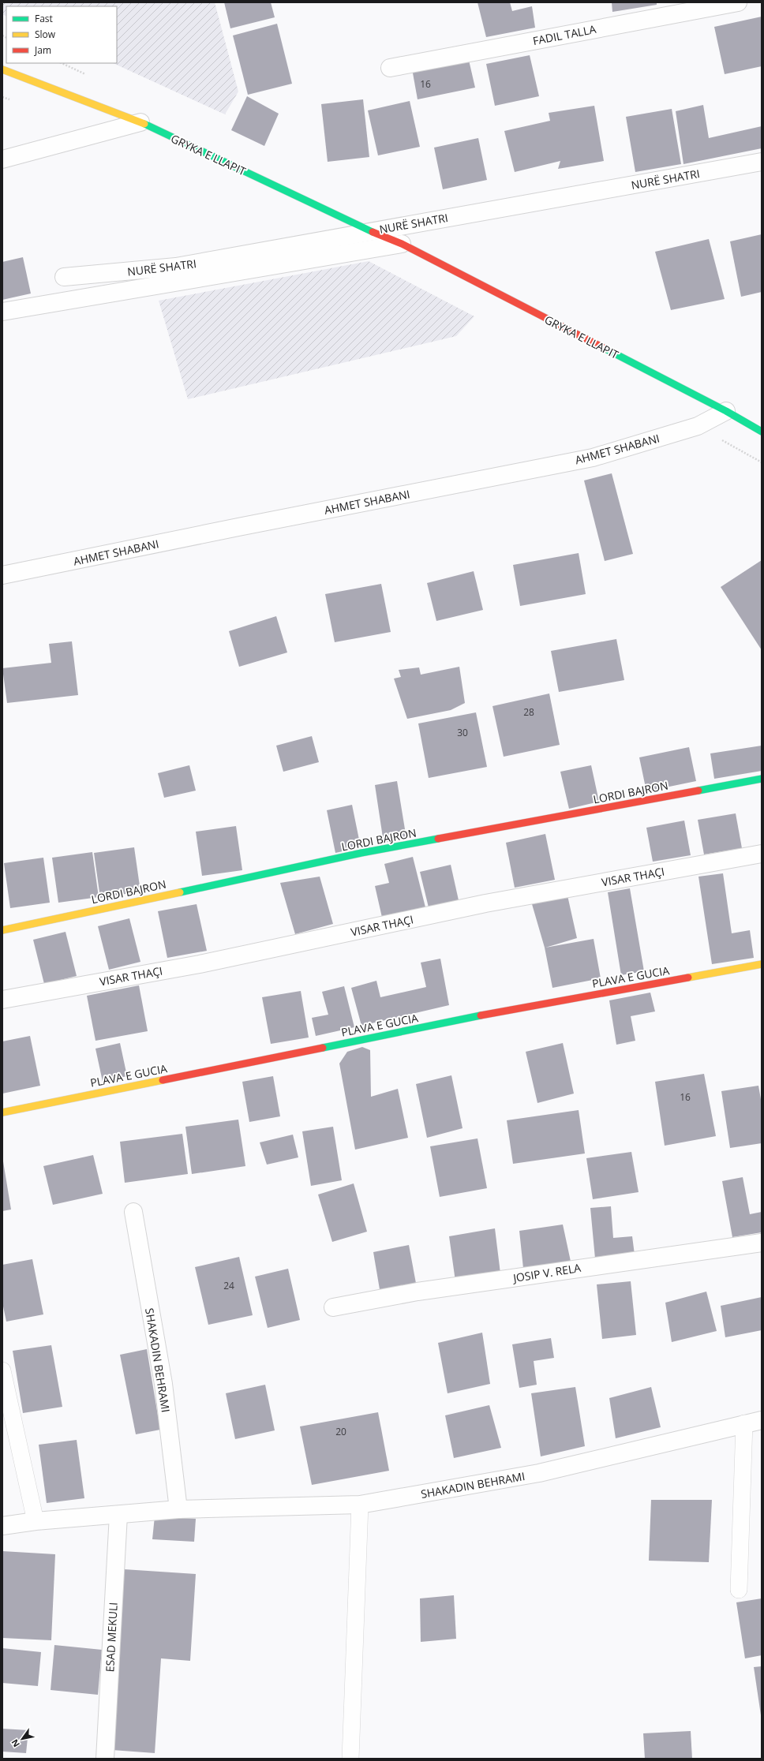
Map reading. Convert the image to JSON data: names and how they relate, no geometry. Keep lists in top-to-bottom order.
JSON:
{
  "streets": {
    "street": [
      "FADIL TALLA",
      "GRYKA E LLAPIT",
      "NURË SHATRI",
      "AHMET SHABANI",
      "LORDI BAJRON",
      "VISAR THAÇI",
      "PLAVA E GUCIA",
      "JOSIP V. RELA",
      "SHAKADIN BEHRAMI",
      "ESAD MEKULI"
    ]
  },
  "crossings": [
    ["GRYKA E LLAPIT", "NURË SHATRI"],
    ["GRYKA E LLAPIT", "AHMET SHABANI"],
    ["SHAKADIN BEHRAMI", "ESAD MEKULI"]
  ],
  "house_numbers": [
    "16",
    "28",
    "30",
    "16",
    "24",
    "20"
  ],
  "legend": ["Fast", "Slow", "Jam"],
  "north": "bottom left"
}
